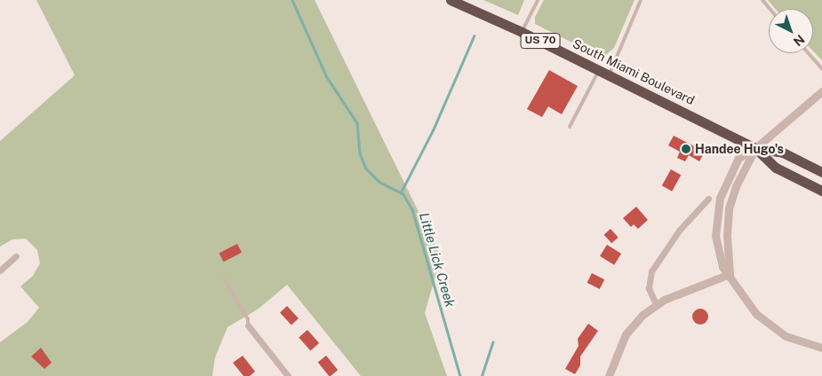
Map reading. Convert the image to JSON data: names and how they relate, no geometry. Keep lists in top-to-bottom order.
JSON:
{
  "streets": {
    "highway": ["US 70", "South Miami Boulevard"]
  },
  "water": ["Little Lick Creek"],
  "places": ["Handee Hugo's"],
  "north": "bottom right"
}
